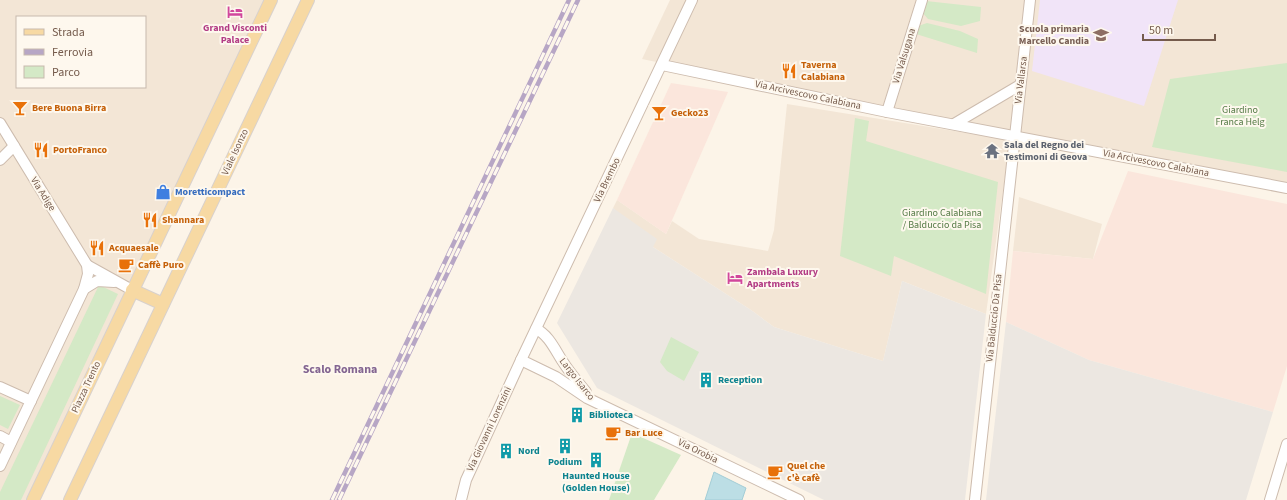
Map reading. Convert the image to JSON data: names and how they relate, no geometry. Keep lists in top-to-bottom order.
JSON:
{
  "streets": {
    "main road": ["Viale Isonzo", "Piazza Trento"],
    "street": [
      "Via Valsugana",
      "Via Vallarsa",
      "Via Arcivescovo Calabiana",
      "Via Brembo",
      "Via Adige",
      "Via Balduccio Da Pisa",
      "Largo Isarco",
      "Via Giovanni Lorenzini",
      "Via Orobia"
    ]
  },
  "crossings": [
    ["Via Valsugana", "Via Arcivescovo Calabiana"],
    ["Via Vallarsa", "Via Arcivescovo Calabiana"],
    ["Via Vallarsa", "Via Balduccio Da Pisa"],
    ["Via Arcivescovo Calabiana", "Via Brembo"],
    ["Via Arcivescovo Calabiana", "Via Balduccio Da Pisa"],
    ["Via Brembo", "Largo Isarco"],
    ["Via Brembo", "Via Giovanni Lorenzini"],
    ["Largo Isarco", "Via Giovanni Lorenzini"],
    ["Largo Isarco", "Via Orobia"]
  ],
  "districts": ["Scalo Romana"],
  "parks": ["Giardino Franca Helg", "Giardino Calabiana / Balduccio da Pisa"],
  "places": {
    "hotel": ["Grand Visconti Palace", "Zambala Luxury Apartments"],
    "school or university": ["Scuola primaria Marcello Candia"],
    "restaurant": [
      "Taverna Calabiana",
      "PortoFranco",
      "Shannara",
      "Acquaesale"
    ],
    "bar": ["Bere Buona Birra", "Gecko23"],
    "temple": ["Sala del Regno dei Testimoni di Geova"],
    "shop": ["Moretticompact"],
    "cafe": ["Caffè Puro", "Bar Luce", "Quel che c'è cafè"],
    "building": [
      "Reception",
      "Biblioteca",
      "Podium",
      "Nord",
      "Haunted House (Golden House)"
    ]
  },
  "legend": ["Strada", "Ferrovia", "Parco"],
  "scale_bar": "50 m"
}
